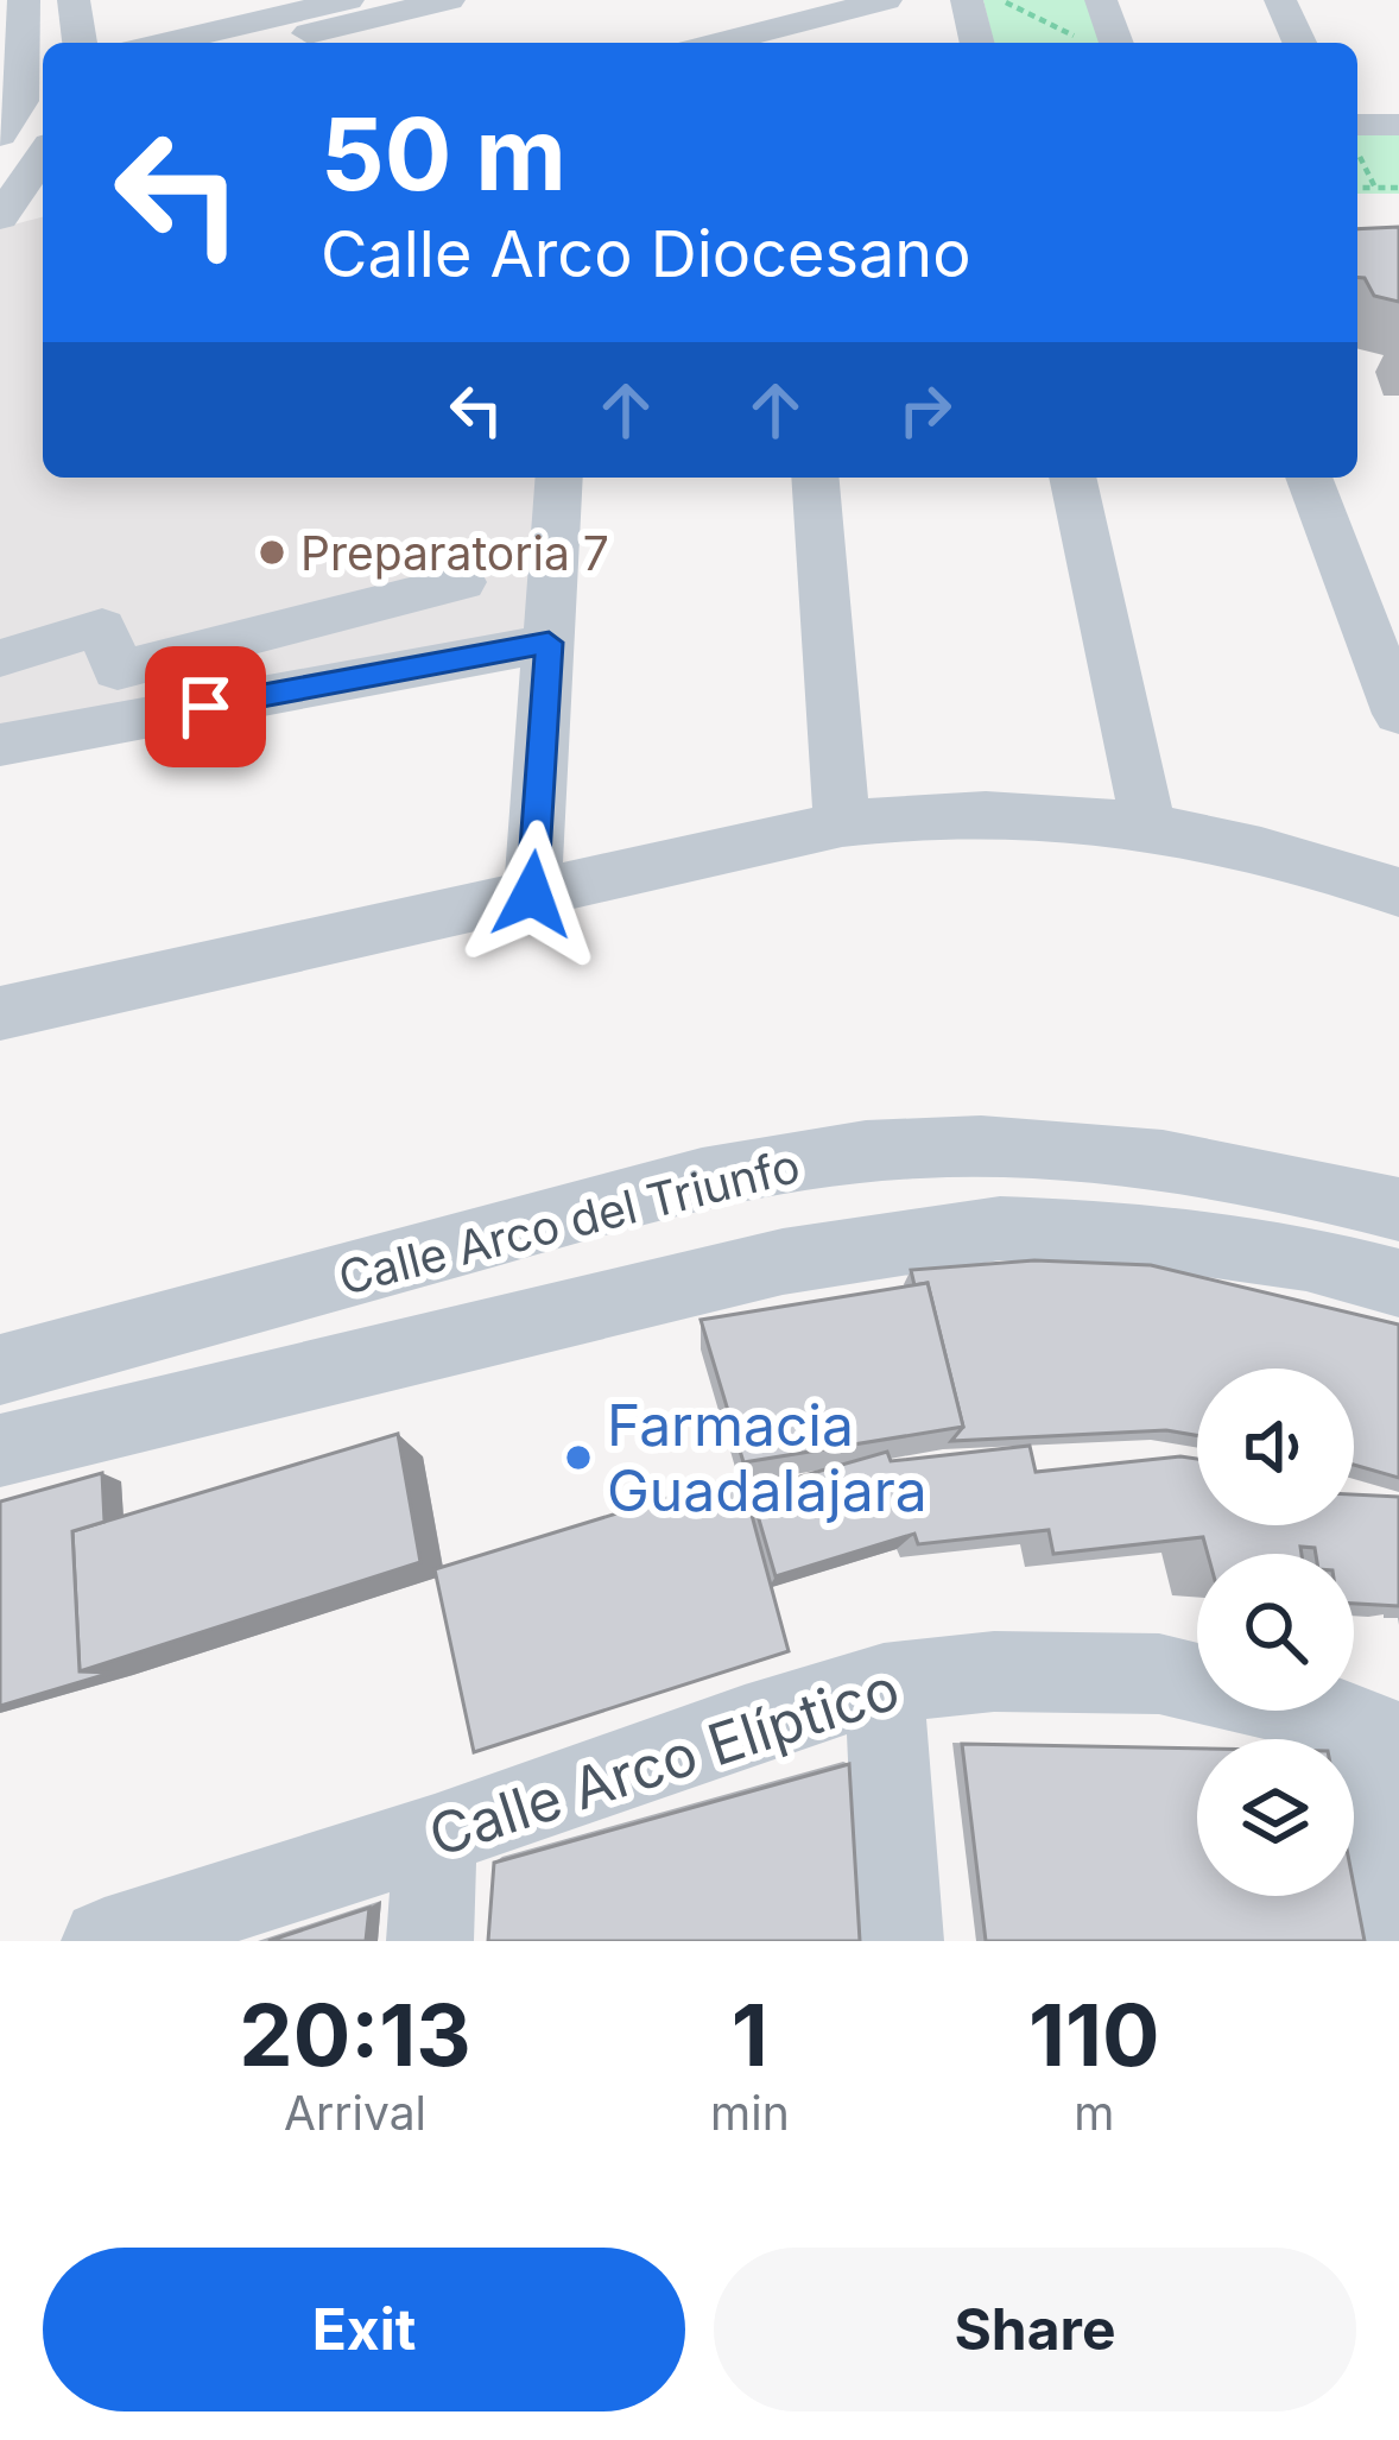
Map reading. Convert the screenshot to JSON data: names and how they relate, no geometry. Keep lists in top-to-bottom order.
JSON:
{
  "streets": {
    "street": ["Calle Arco del Triunfo", "Calle Arco Elíptico"]
  },
  "places": ["Preparatoria 7", "Farmacia Guadalajara"],
  "page": {
    "turn": ["50 m", "Calle Arco Diocesano"],
    "eta": [
      "20:13",
      "Arrival",
      "1",
      "min",
      "110",
      "m"
    ],
    "buttons": ["Exit", "Share"]
  }
}
